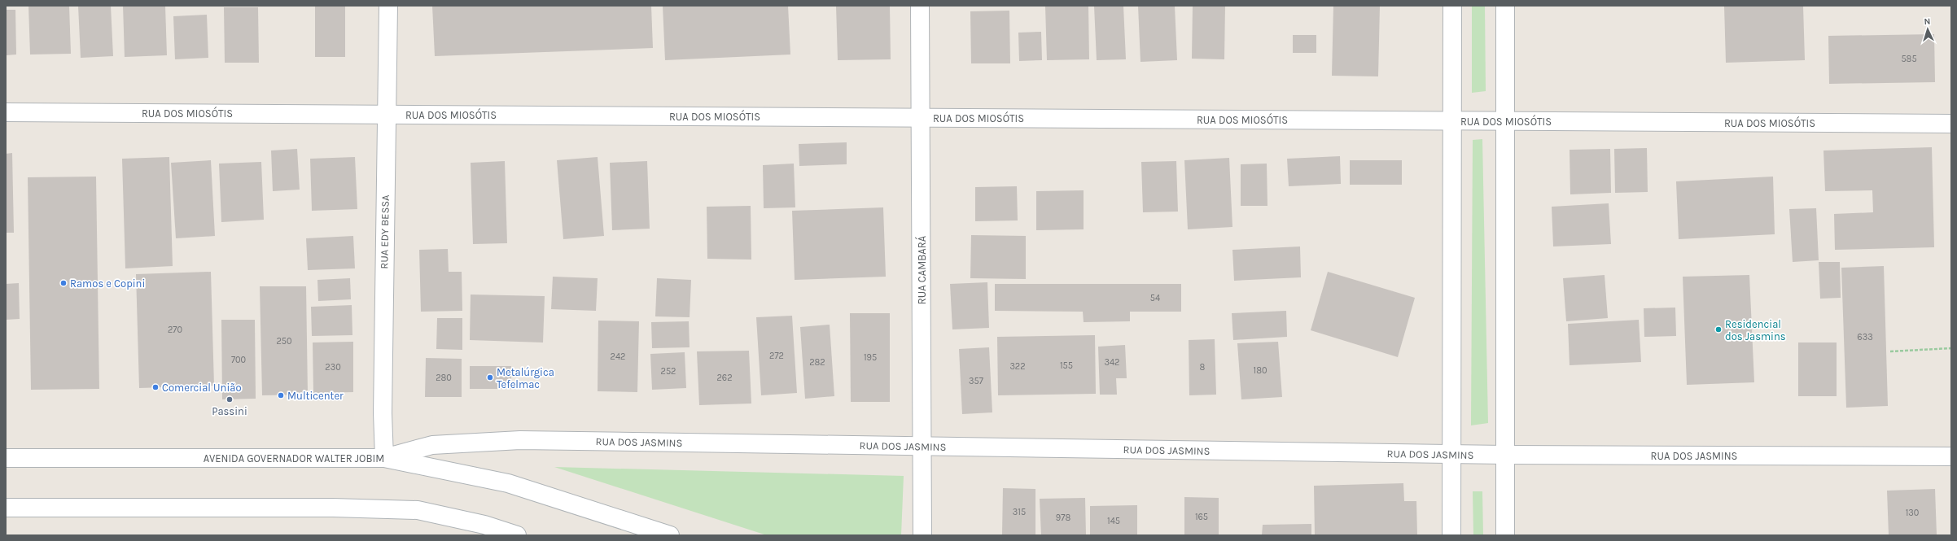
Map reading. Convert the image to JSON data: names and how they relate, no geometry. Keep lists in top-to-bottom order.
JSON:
{
  "streets": {
    "street": [
      "RUA DOS MIOSÓTIS",
      "RUA EDY BESSA",
      "RUA CAMBARÁ",
      "RUA DOS JASMINS",
      "AVENIDA GOVERNADOR WALTER JOBIM"
    ]
  },
  "crossings": [
    ["RUA DOS MIOSÓTIS", "RUA EDY BESSA"],
    ["RUA DOS MIOSÓTIS", "RUA CAMBARÁ"],
    ["RUA EDY BESSA", "RUA DOS JASMINS"],
    ["RUA EDY BESSA", "AVENIDA GOVERNADOR WALTER JOBIM"],
    ["RUA CAMBARÁ", "RUA DOS JASMINS"],
    ["RUA DOS JASMINS", "AVENIDA GOVERNADOR WALTER JOBIM"]
  ],
  "places": [
    "Ramos e Copini",
    "Residencial dos Jasmins",
    "Metalúrgica Tefelmac",
    "Comercial União",
    "Multicenter",
    "Passini"
  ],
  "house_numbers": [
    "585",
    "54",
    "270",
    "633",
    "250",
    "272",
    "242",
    "195",
    "700",
    "282",
    "342",
    "155",
    "322",
    "230",
    "8",
    "180",
    "252",
    "280",
    "262",
    "357",
    "315",
    "130",
    "165",
    "978",
    "145"
  ],
  "north": "top"
}
